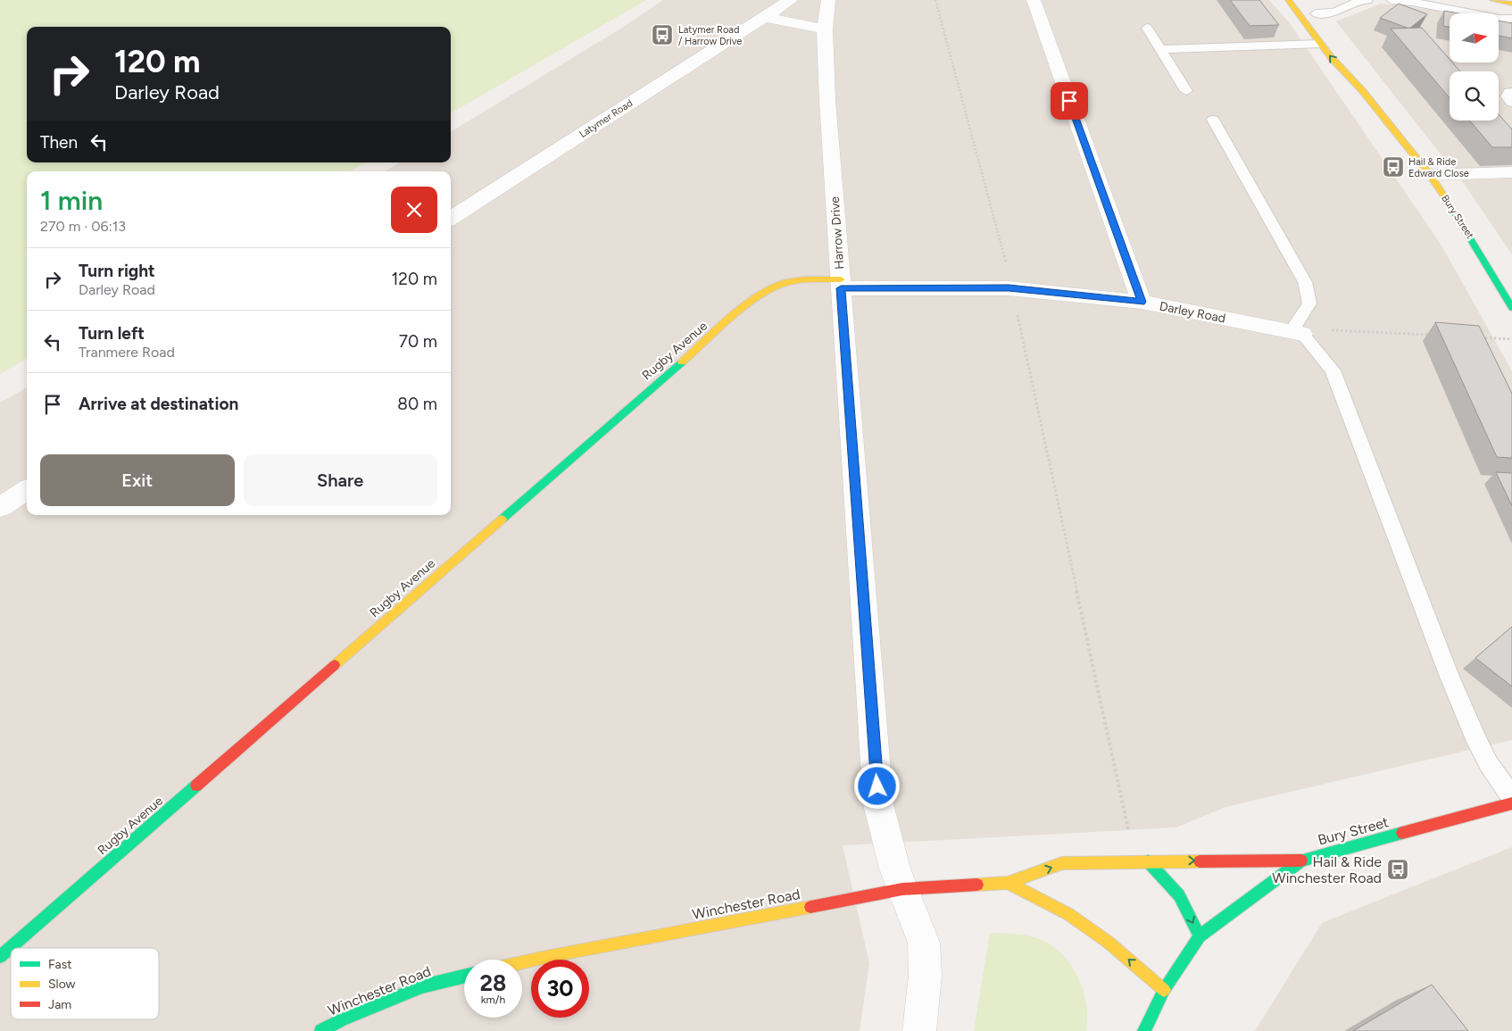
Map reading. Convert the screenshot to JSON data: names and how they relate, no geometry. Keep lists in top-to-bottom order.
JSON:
{
  "streets": {
    "main road": ["Bury Street", "Rugby Avenue", "Winchester Road"],
    "street": ["Latymer Road", "Harrow Drive", "Darley Road"]
  },
  "crossings": [
    ["Bury Street", "Winchester Road"],
    ["Harrow Drive", "Darley Road"],
    ["Harrow Drive", "Rugby Avenue"],
    ["Harrow Drive", "Winchester Road"],
    ["Darley Road", "Rugby Avenue"]
  ],
  "places": {
    "bus stop": ["Latymer Road / Harrow Drive", "Hail & Ride Edward Close", "Hail & Ride Winchester Road"]
  },
  "legend": ["Fast", "Slow", "Jam"],
  "north": "right",
  "page": {
    "turn": ["120 m", "Darley Road"],
    "then": "Then",
    "heading": ["1 min", "270 m · 06:13"],
    "list": [
      {
        "name": "Turn right",
        "note": "Darley Road",
        "value": "120 m"
      },
      {
        "name": "Turn left",
        "note": "Tranmere Road",
        "value": "70 m"
      },
      {
        "name": "Arrive at destination",
        "value": "80 m"
      }
    ],
    "buttons": ["Exit", "Share"],
    "speed": "28 km/h",
    "limit": "30"
  }
}
